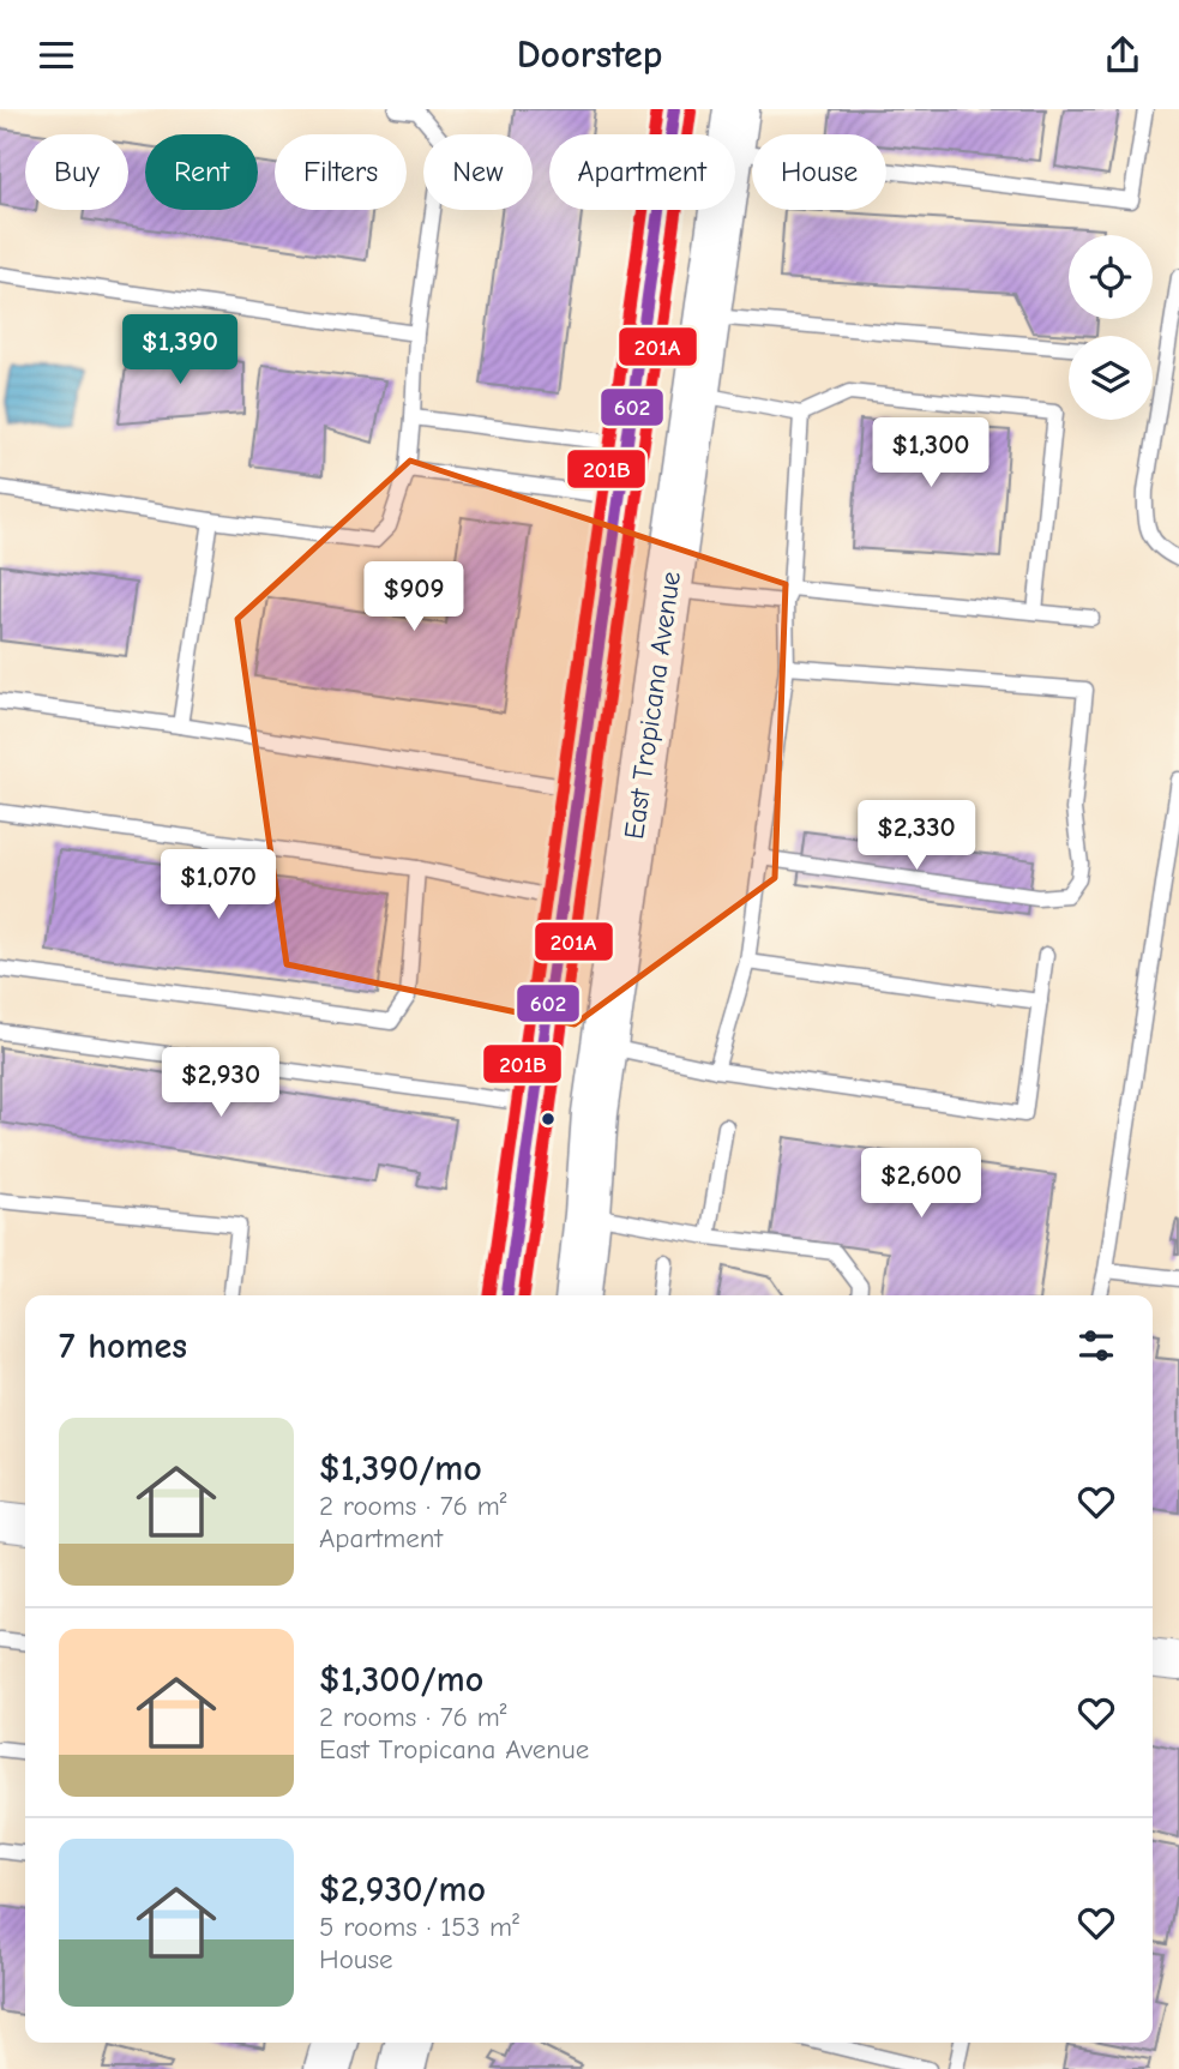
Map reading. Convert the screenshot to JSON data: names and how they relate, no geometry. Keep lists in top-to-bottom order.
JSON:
{
  "streets": {
    "main road": ["East Tropicana Avenue"]
  },
  "lines": ["transit line 602", "transit line 201B", "transit line 201A"],
  "page": {
    "header": "Doorstep",
    "chip": [
      "Buy",
      "Rent",
      "Filters",
      "New",
      "Apartment",
      "House"
    ],
    "price": [
      "$1,390",
      "$1,300",
      "$909",
      "$2,330",
      "$1,070",
      "$2,930",
      "$2,600"
    ],
    "heading": "7 homes",
    "list": [
      {
        "name": "$1,390/mo",
        "note": "2 rooms · 76 m² · Apartment"
      },
      {
        "name": "$1,300/mo",
        "note": "2 rooms · 76 m² · East Tropicana Avenue"
      },
      {
        "name": "$2,930/mo",
        "note": "5 rooms · 153 m² · House"
      }
    ]
  }
}
